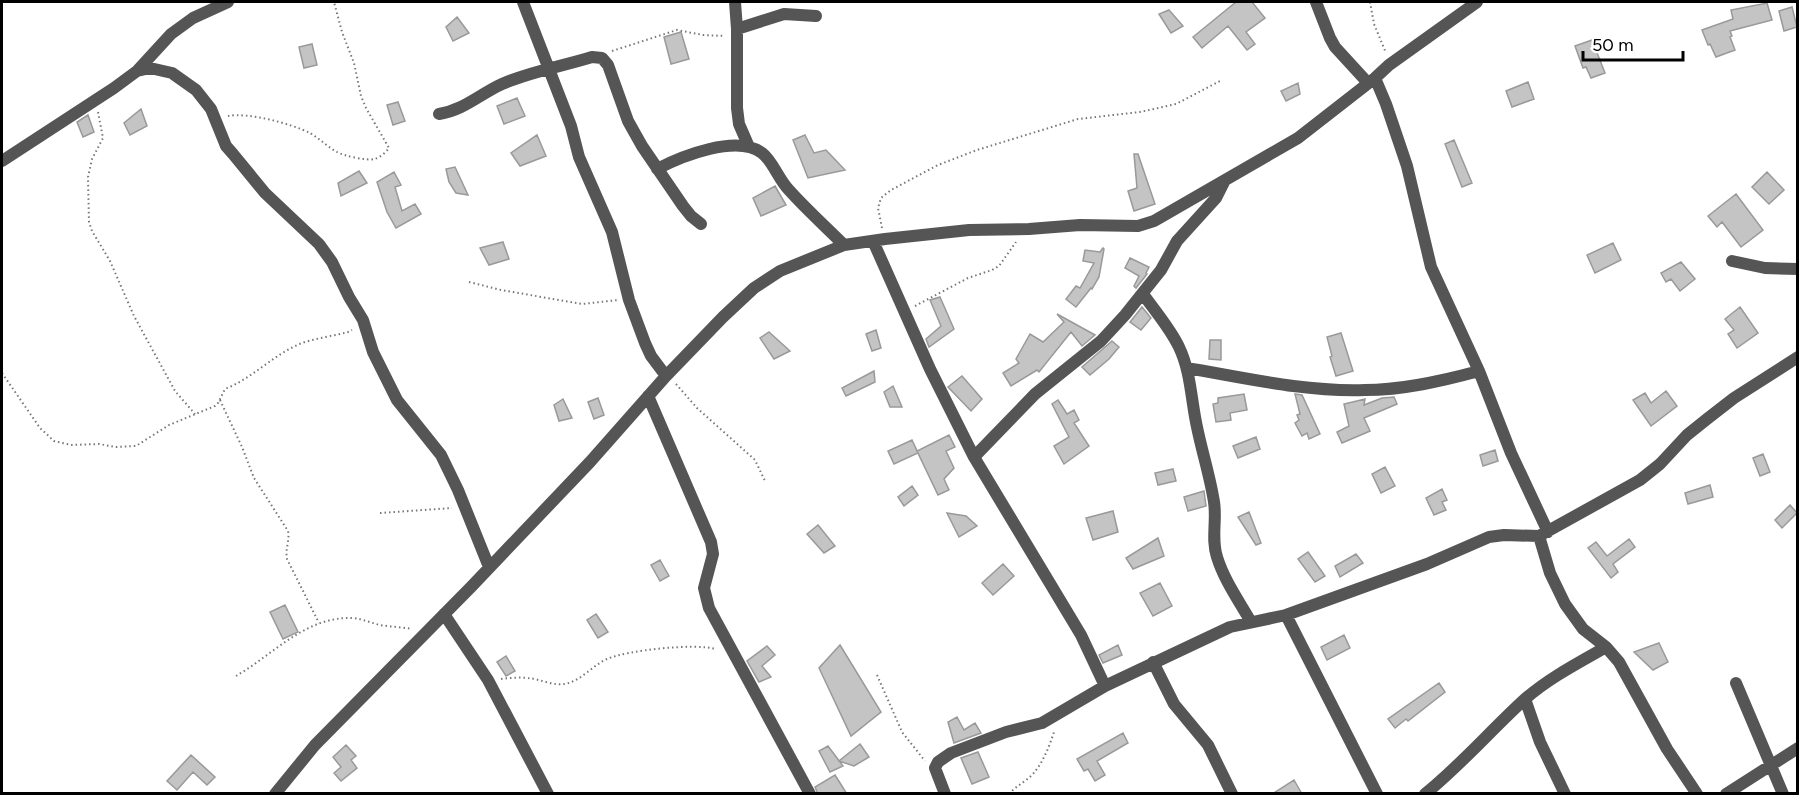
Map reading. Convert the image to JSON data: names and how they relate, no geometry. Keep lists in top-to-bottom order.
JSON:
{
  "scale_bar": "50 m"
}
